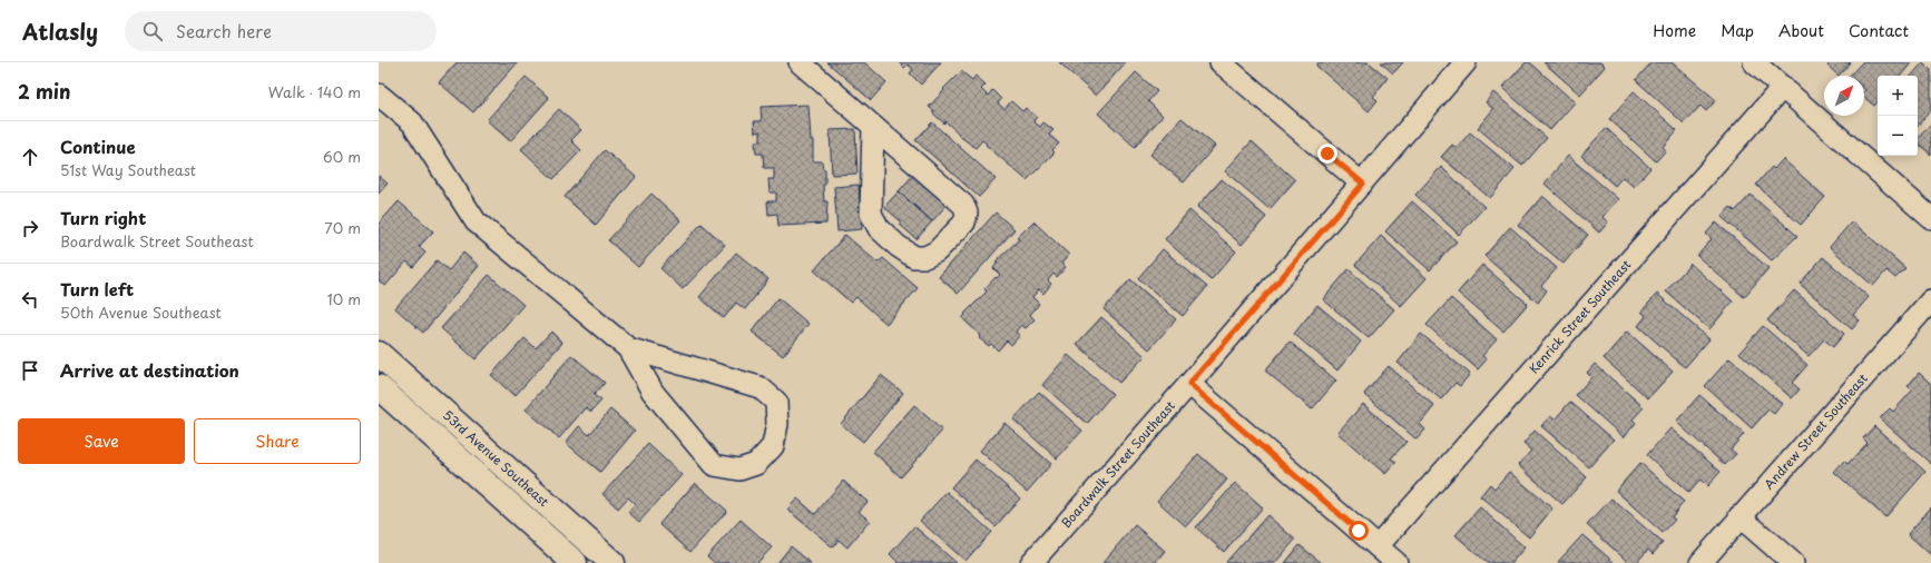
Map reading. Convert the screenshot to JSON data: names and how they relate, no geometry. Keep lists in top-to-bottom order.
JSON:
{
  "streets": {
    "street": [
      "Kenrick Street Southeast",
      "Andrew Street Southeast",
      "53rd Avenue Southeast",
      "Boardwalk Street Southeast"
    ]
  },
  "north": "top right",
  "page": {
    "header": "Atlasly",
    "search": "Search here",
    "nav": [
      "Home",
      "Map",
      "About",
      "Contact"
    ],
    "heading": ["2 min", "Walk · 140 m"],
    "map_buttons": ["+", "−"],
    "list": [
      ["Continue", "51st Way Southeast", "60 m"],
      ["Turn right", "Boardwalk Street Southeast", "70 m"],
      ["Turn left", "50th Avenue Southeast", "10 m"],
      "Arrive at destination"
    ],
    "buttons": ["Save", "Share"]
  }
}
